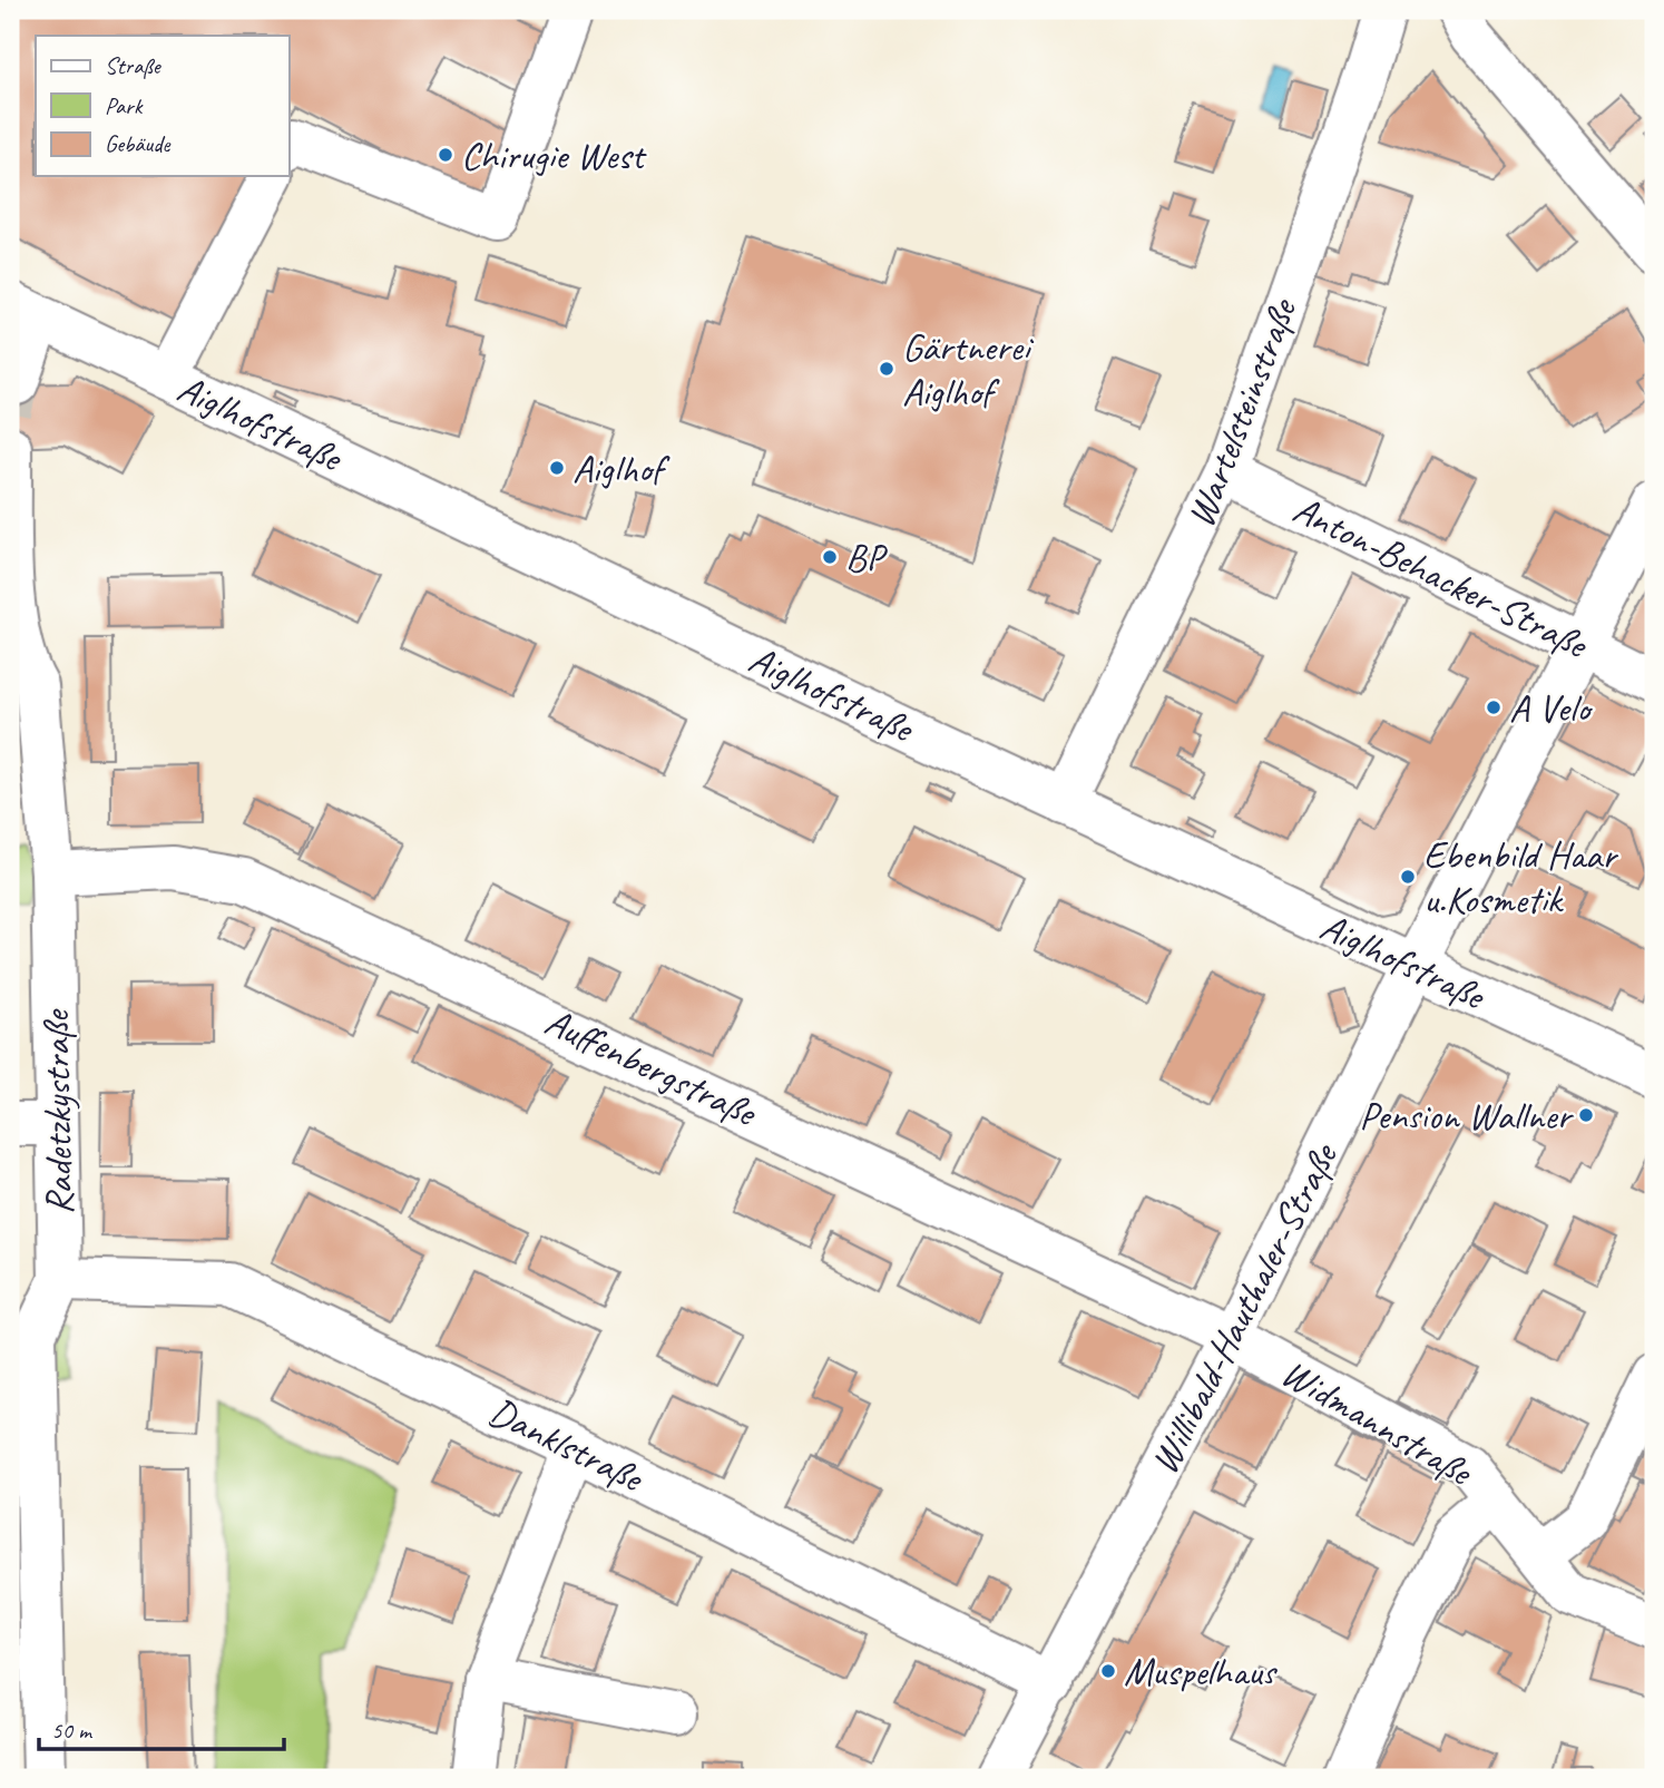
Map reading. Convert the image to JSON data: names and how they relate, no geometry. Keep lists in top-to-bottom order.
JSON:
{
  "streets": {
    "street": [
      "Wartelsteinstraße",
      "Aiglhofstraße",
      "Anton-Behacker-Straße",
      "Auffenbergstraße",
      "Radetzkystraße",
      "Willibald-Hauthaler-Straße",
      "Widmannstraße",
      "Danklstraße"
    ]
  },
  "crossings": [
    ["Wartelsteinstraße", "Aiglhofstraße"],
    ["Wartelsteinstraße", "Anton-Behacker-Straße"],
    ["Aiglhofstraße", "Willibald-Hauthaler-Straße"],
    ["Anton-Behacker-Straße", "Willibald-Hauthaler-Straße"],
    ["Auffenbergstraße", "Radetzkystraße"],
    ["Auffenbergstraße", "Willibald-Hauthaler-Straße"],
    ["Auffenbergstraße", "Widmannstraße"],
    ["Radetzkystraße", "Danklstraße"],
    ["Willibald-Hauthaler-Straße", "Widmannstraße"],
    ["Willibald-Hauthaler-Straße", "Danklstraße"]
  ],
  "places": [
    "Chirugie West",
    "Gärtnerei Aiglhof",
    "Aiglhof",
    "BP",
    "A Velo",
    "Ebenbild Haar u.Kosmetik",
    "Pension Wallner",
    "Muspelhaus"
  ],
  "legend": ["Straße", "Park", "Gebäude"],
  "scale_bar": "50 m"
}
